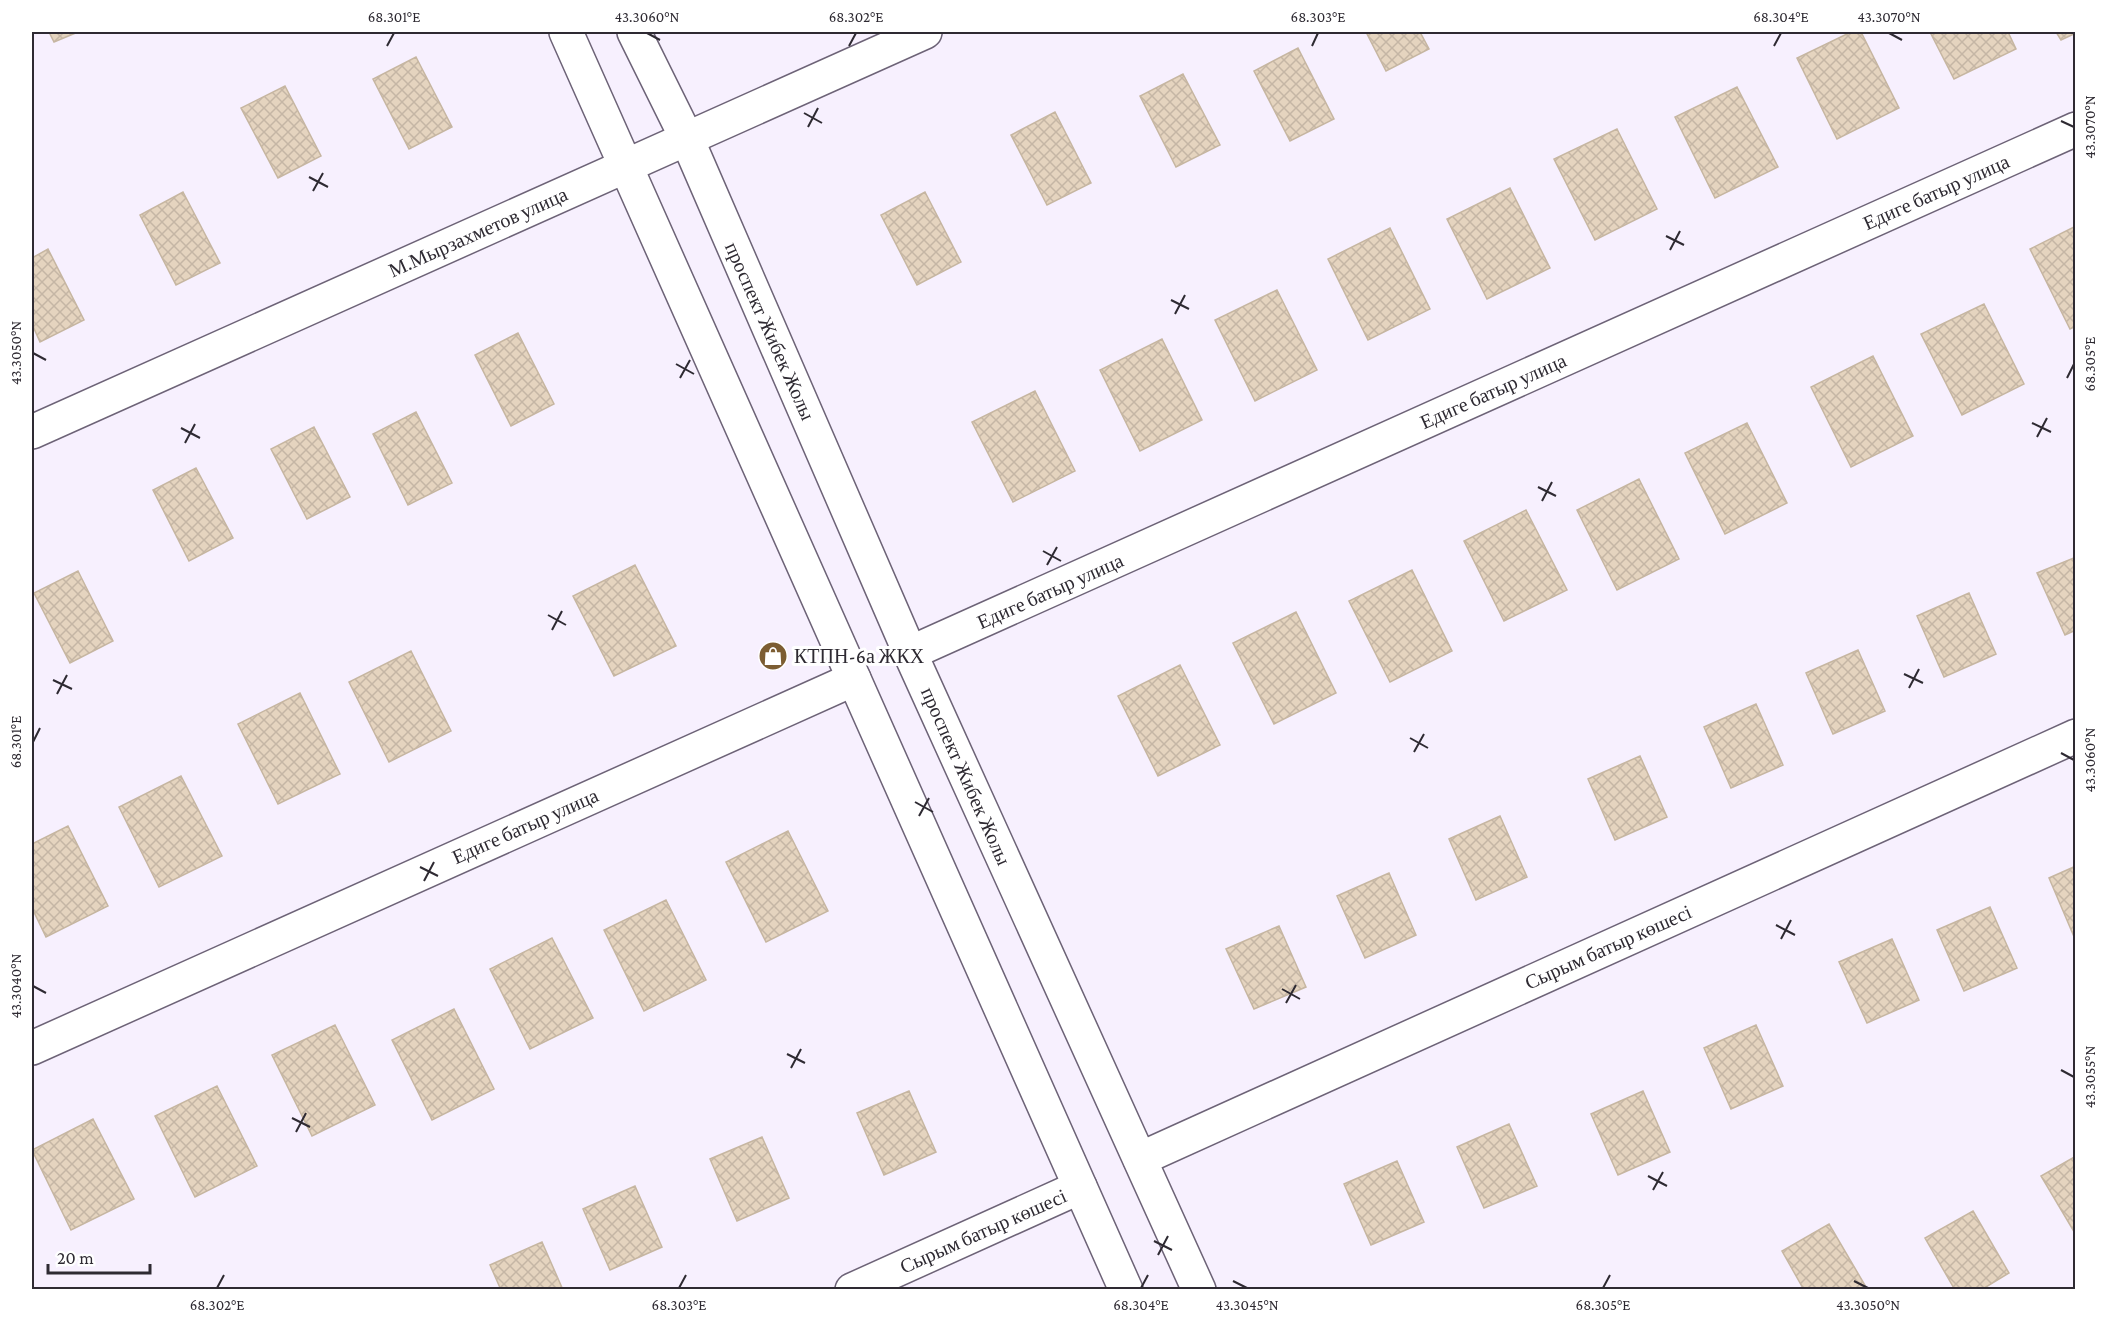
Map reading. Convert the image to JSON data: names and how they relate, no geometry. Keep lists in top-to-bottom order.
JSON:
{
  "streets": {
    "street": [
      "Едиге батыр улица",
      "М.Мырзахметов улица",
      "проспект Жибек Жолы",
      "Сырым батыр көшесі"
    ]
  },
  "crossings": [
    ["Едиге батыр улица", "проспект Жибек Жолы"],
    ["М.Мырзахметов улица", "проспект Жибек Жолы"],
    ["проспект Жибек Жолы", "Сырым батыр көшесі"]
  ],
  "places": {
    "shop": ["КТПН-6а ЖКХ"]
  },
  "scale_bar": "20 m",
  "coordinates": [
    "68.301°E",
    "43.3060°N",
    "68.302°E",
    "68.303°E",
    "68.304°E",
    "43.3070°N",
    "43.3050°N",
    "68.305°E",
    "43.3040°N",
    "43.3055°N",
    "43.3045°N"
  ]
}
